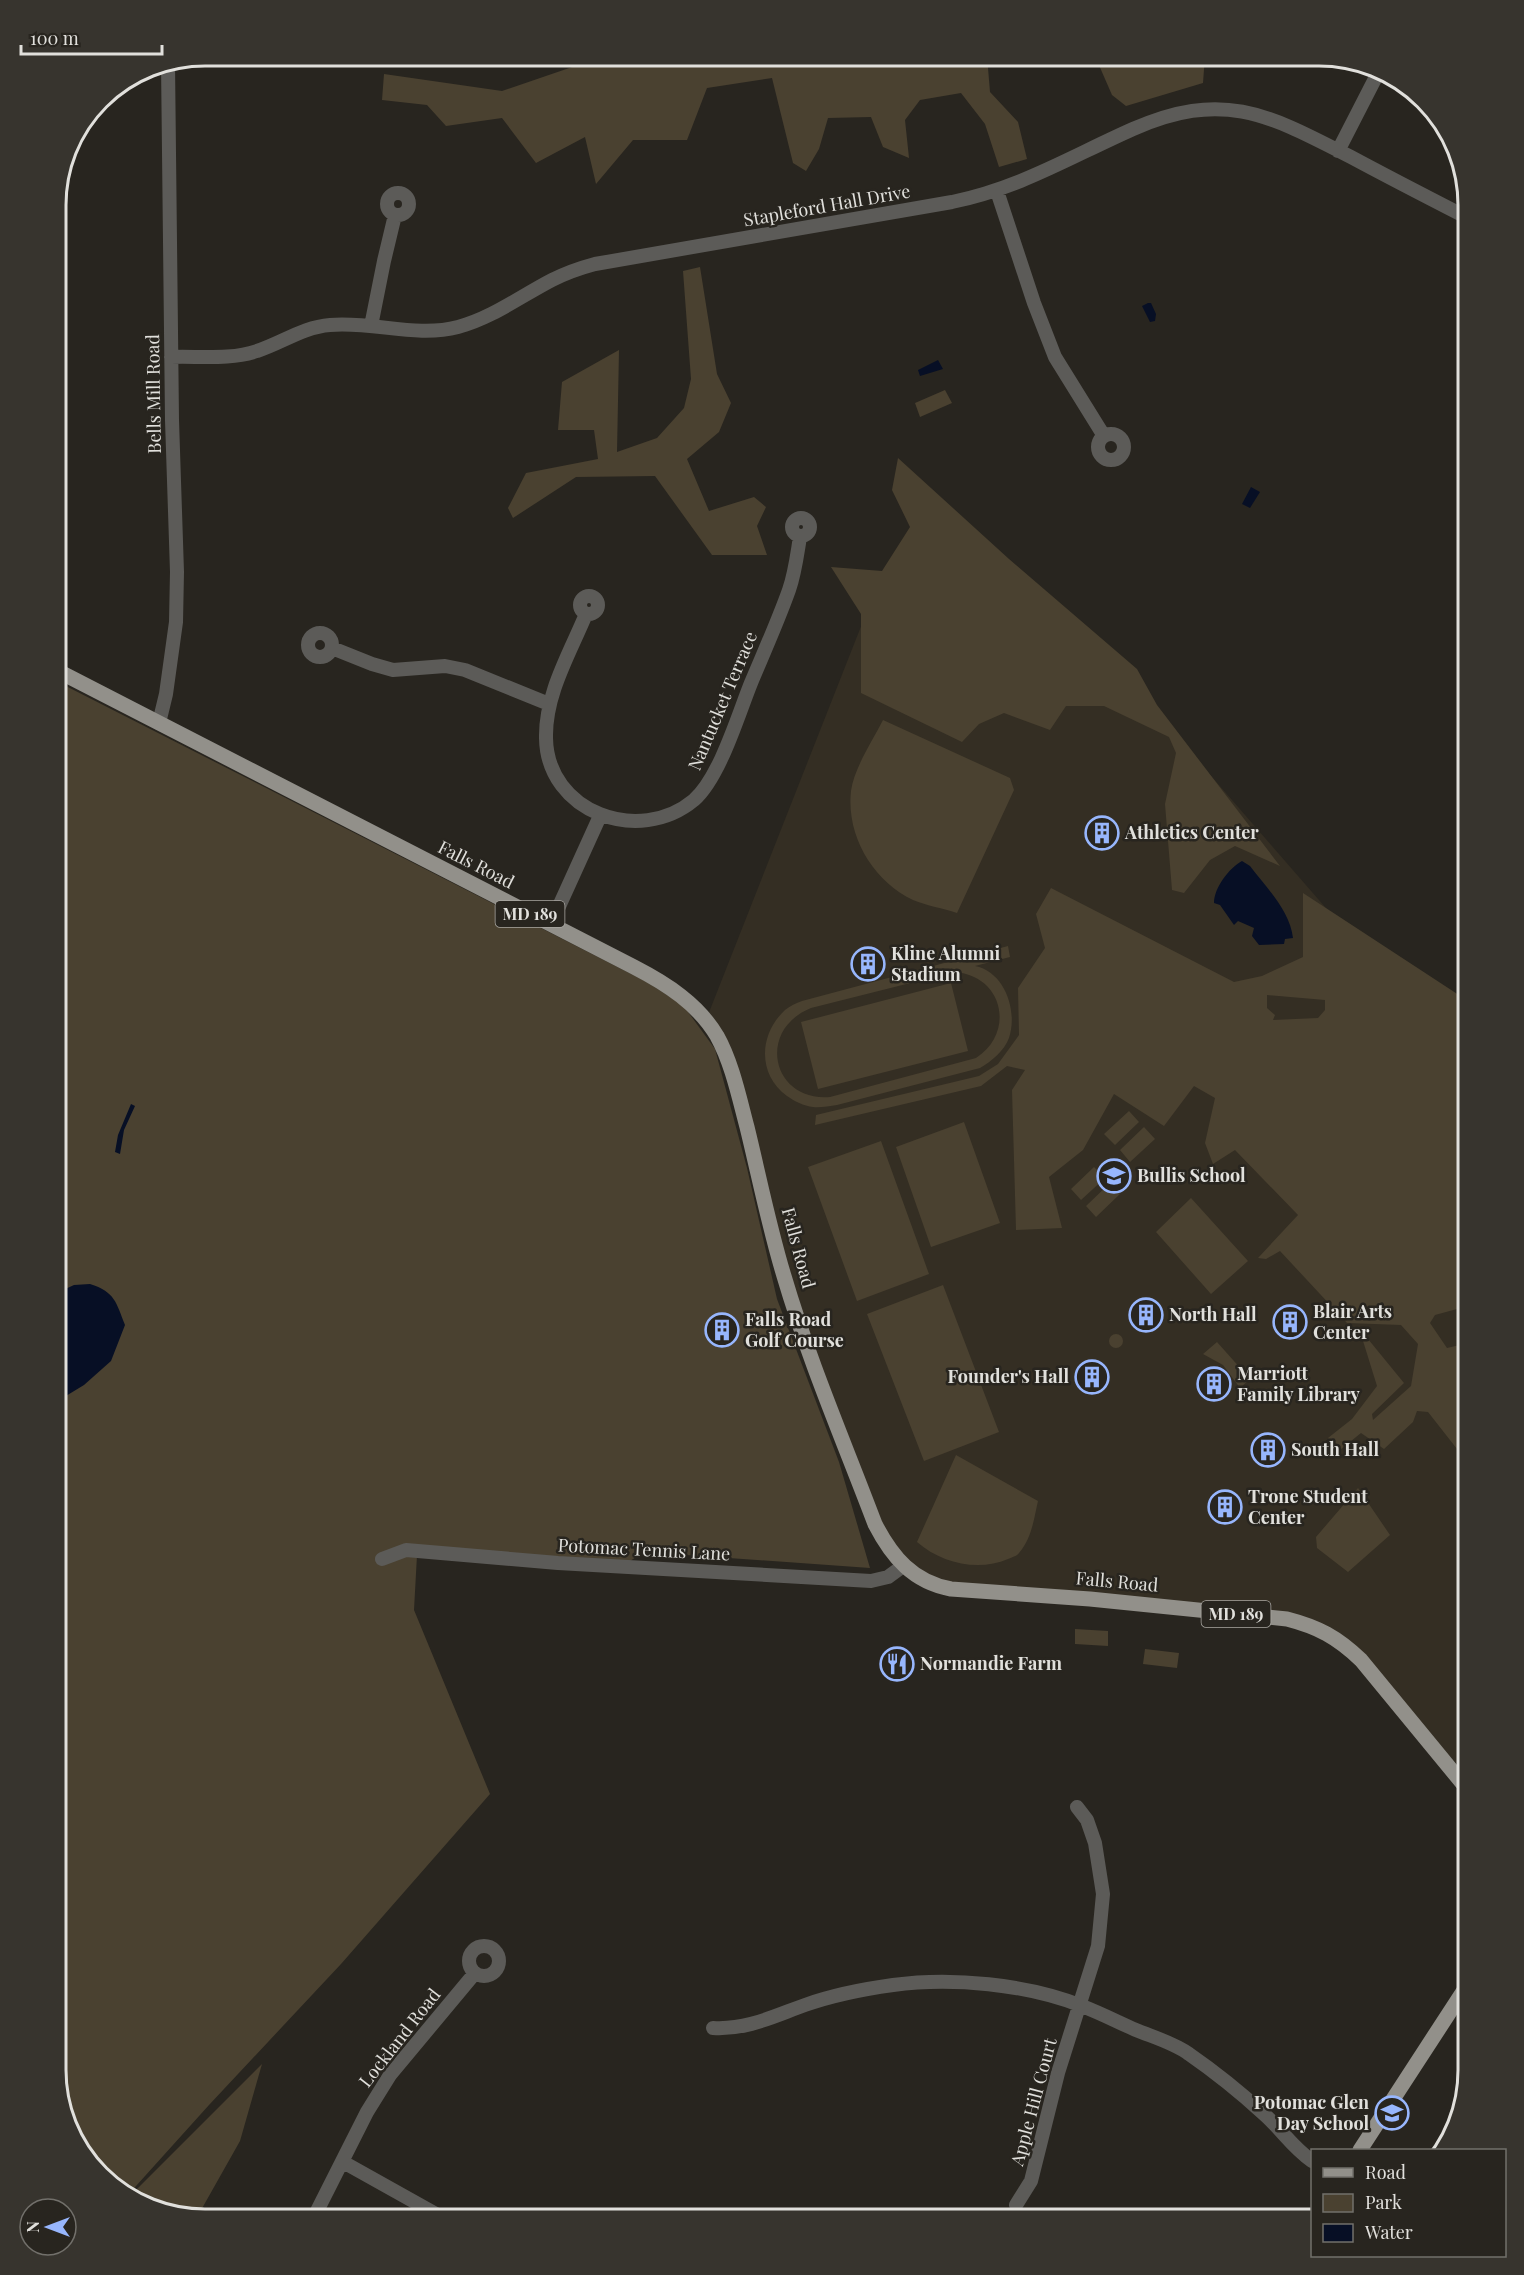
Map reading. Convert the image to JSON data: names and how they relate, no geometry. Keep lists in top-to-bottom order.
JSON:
{
  "streets": {
    "main road": ["Falls Road", "MD 189"],
    "street": [
      "Stapleford Hall Drive",
      "Bells Mill Road",
      "Nantucket Terrace",
      "Potomac Tennis Lane",
      "Lockland Road",
      "Apple Hill Court"
    ]
  },
  "crossings": [
    ["Stapleford Hall Drive", "Bells Mill Road"],
    ["Bells Mill Road", "Falls Road"],
    ["Falls Road", "Potomac Tennis Lane"]
  ],
  "places": {
    "building": [
      "Athletics Center",
      "Kline Alumni Stadium",
      "North Hall",
      "Blair Arts Center",
      "Falls Road Golf Course",
      "Founder's Hall",
      "Marriott Family Library",
      "South Hall",
      "Trone Student Center"
    ],
    "school or university": ["Bullis School", "Potomac Glen Day School"],
    "restaurant": ["Normandie Farm"]
  },
  "legend": ["Road", "Park", "Water"],
  "scale_bar": "100 m",
  "north": "left"
}
